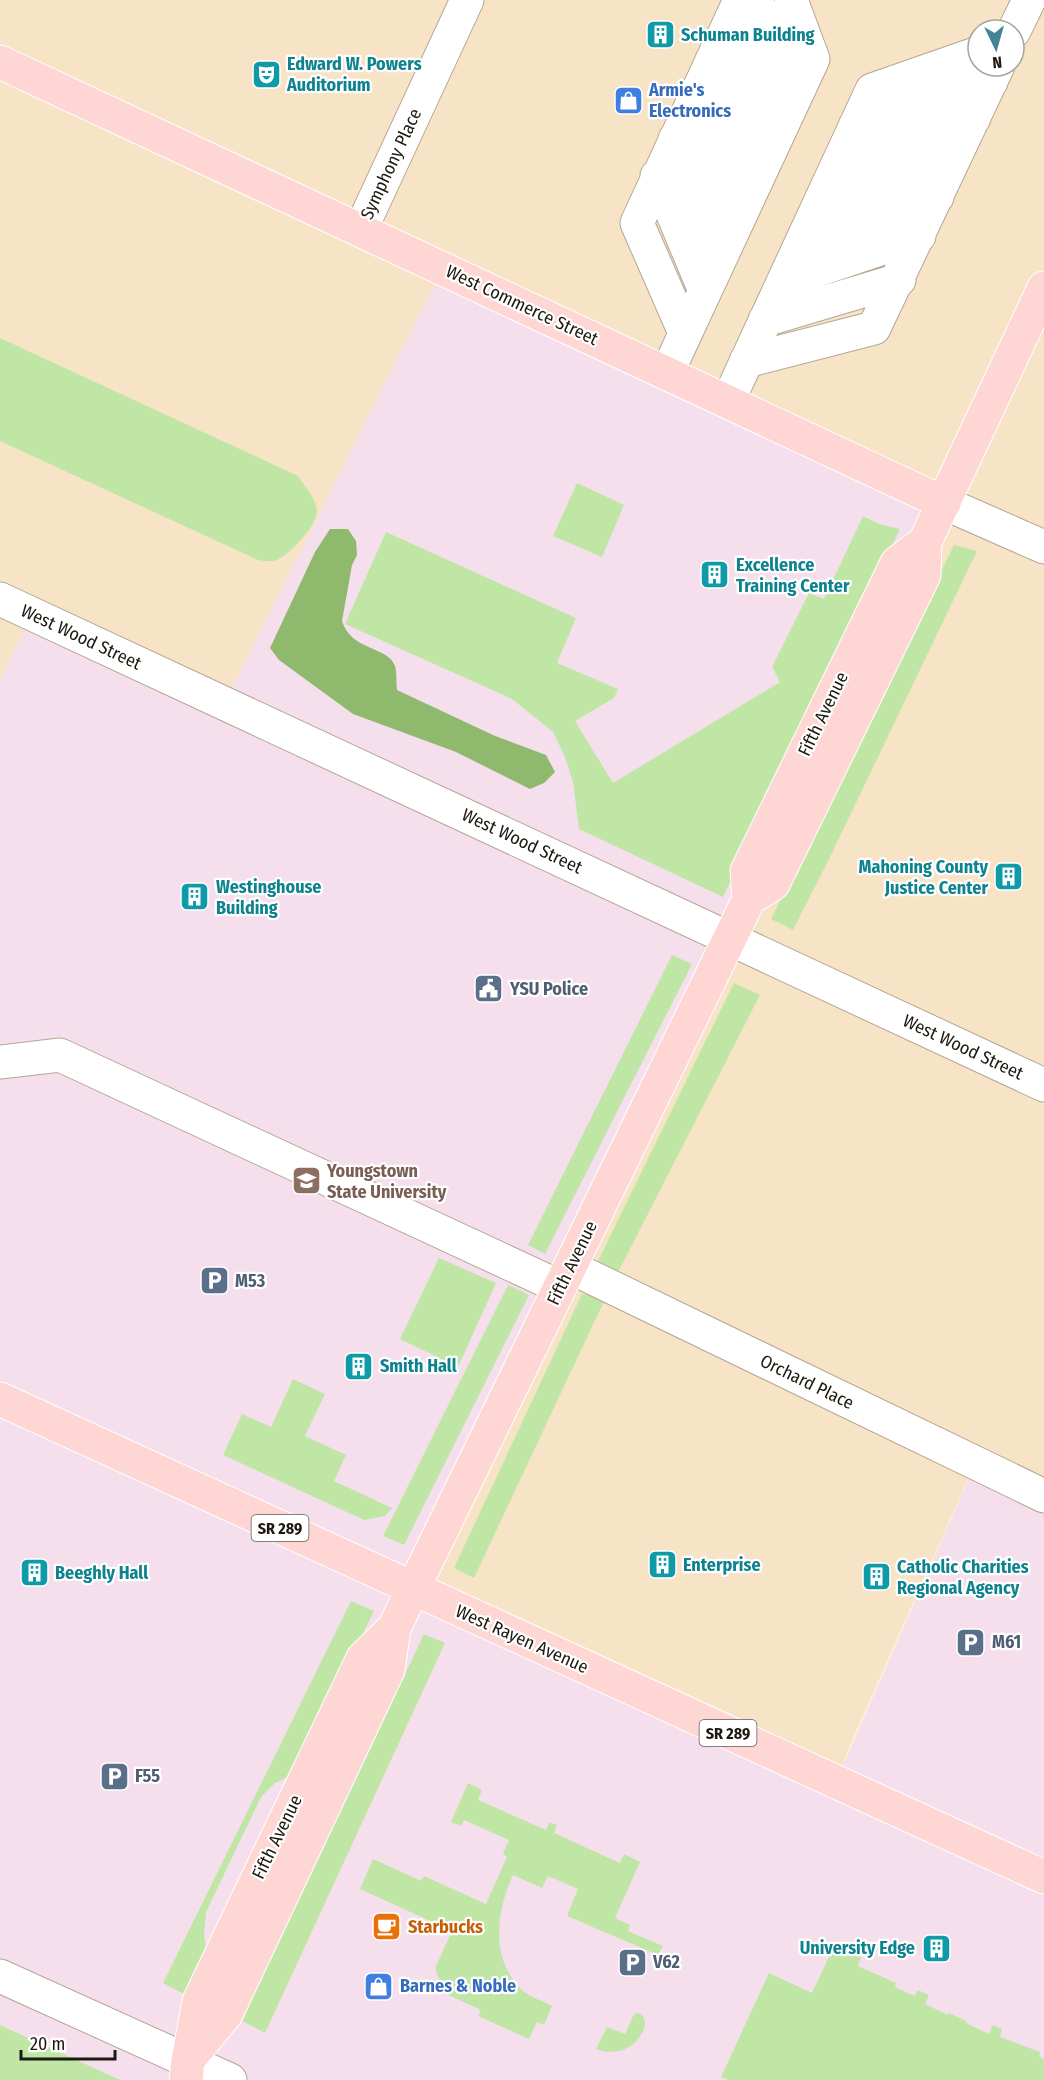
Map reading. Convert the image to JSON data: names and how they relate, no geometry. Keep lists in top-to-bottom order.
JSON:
{
  "streets": {
    "main road": [
      "West Commerce Street",
      "Fifth Avenue",
      "SR 289",
      "West Rayen Avenue"
    ],
    "street": ["Symphony Place", "West Wood Street", "Orchard Place"]
  },
  "crossings": [
    ["Symphony Place", "West Commerce Street"],
    ["West Commerce Street", "Fifth Avenue"],
    ["West Wood Street", "Fifth Avenue"],
    ["Fifth Avenue", "Orchard Place"],
    ["Fifth Avenue", "West Rayen Avenue"]
  ],
  "places": {
    "building": [
      "Schuman Building",
      "Excellence Training Center",
      "Mahoning County Justice Center",
      "Westinghouse Building",
      "Smith Hall",
      "Enterprise",
      "Beeghly Hall",
      "Catholic Charities Regional Agency",
      "University Edge"
    ],
    "theatre": ["Edward W. Powers Auditorium"],
    "shop": ["Armie's Electronics", "Barnes & Noble"],
    "public building": ["YSU Police"],
    "school or university": ["Youngstown State University"],
    "parking": [
      "M53",
      "M61",
      "F55",
      "V62"
    ],
    "cafe": ["Starbucks"]
  },
  "scale_bar": "20 m",
  "north": "bottom"
}
